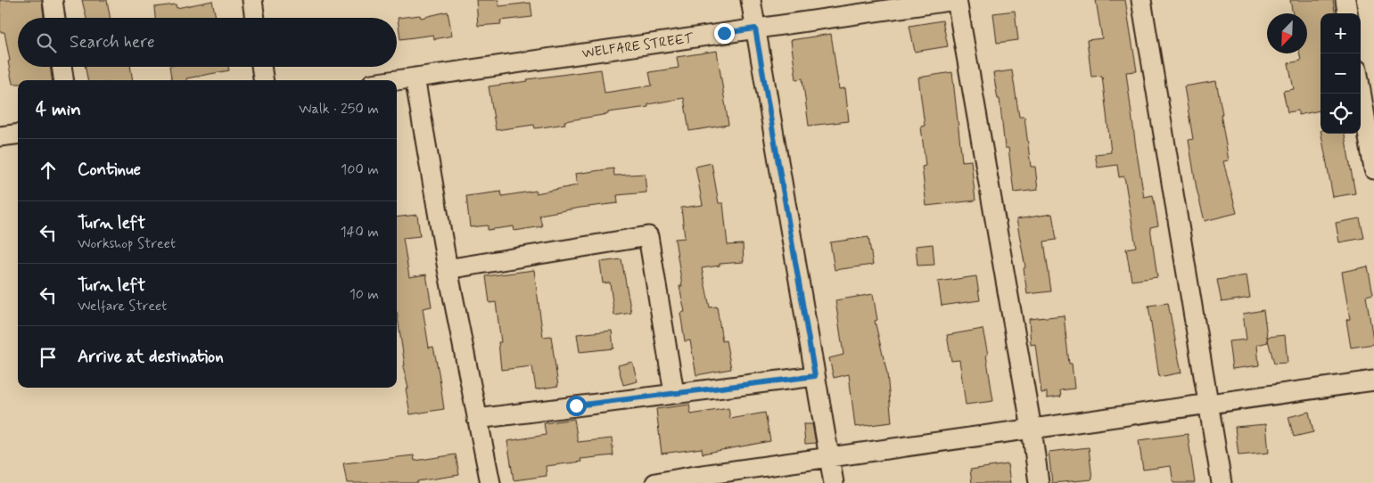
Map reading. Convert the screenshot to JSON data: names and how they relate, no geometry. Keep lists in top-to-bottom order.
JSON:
{
  "streets": {
    "street": ["WELFARE STREET"]
  },
  "north": "bottom left",
  "page": {
    "map_buttons": ["+", "−"],
    "search": "Search here",
    "heading": ["4 min", "Walk · 250 m"],
    "list": [
      ["Continue", "100 m"],
      ["Turn left", "Workshop Street", "140 m"],
      ["Turn left", "Welfare Street", "10 m"],
      "Arrive at destination"
    ]
  }
}
